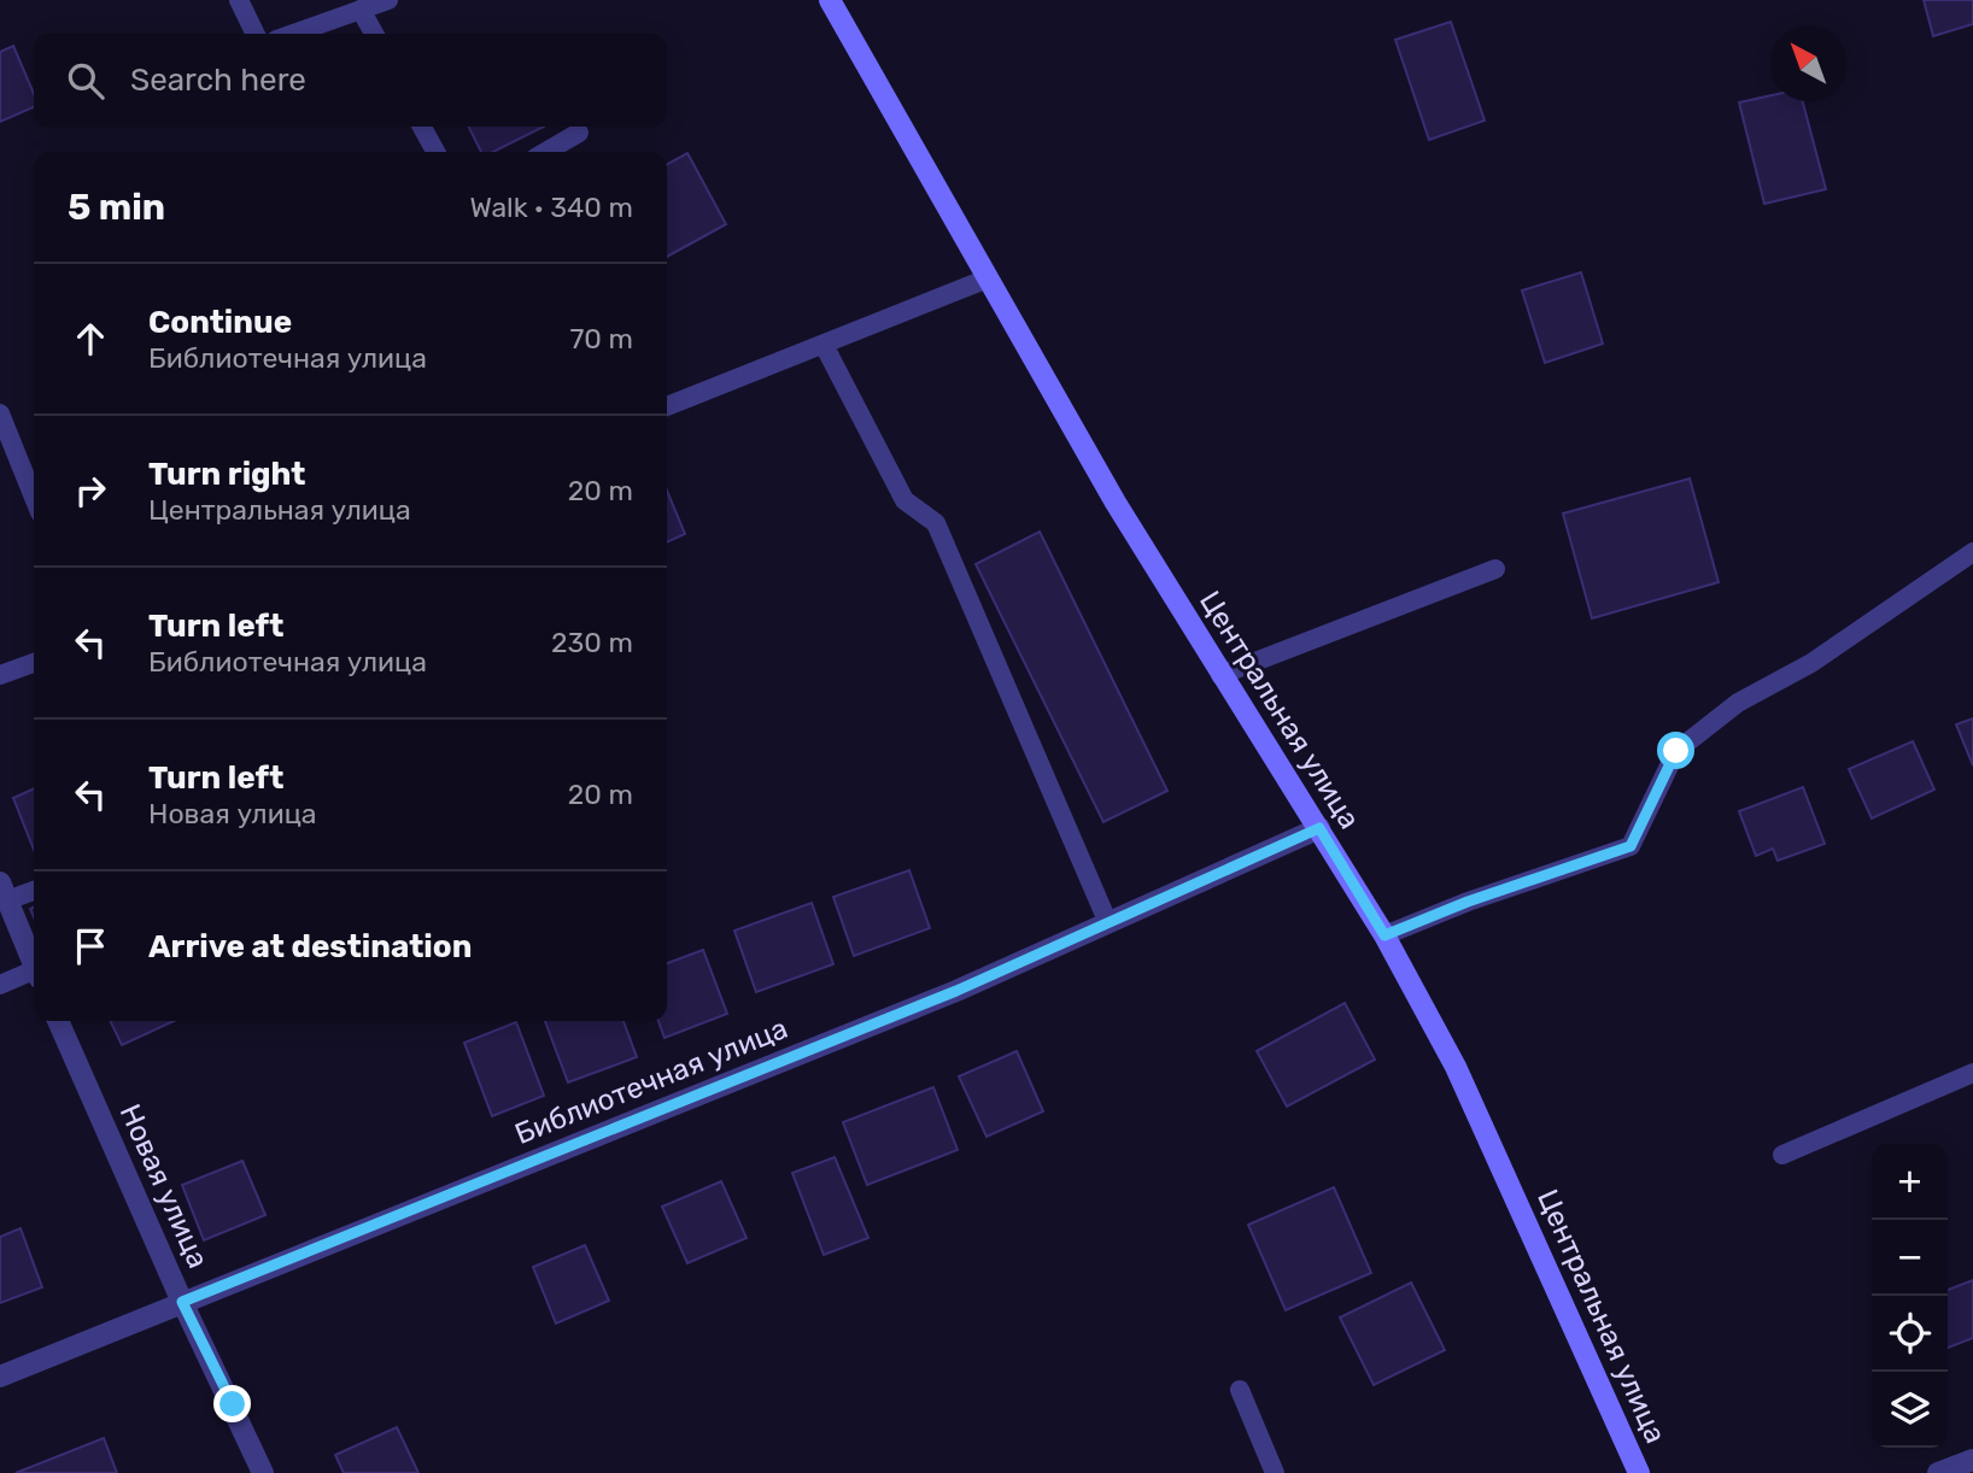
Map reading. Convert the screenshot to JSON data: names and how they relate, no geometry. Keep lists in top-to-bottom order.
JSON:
{
  "streets": {
    "main road": ["Центральная улица"],
    "street": ["Библиотечная улица", "Новая улица"]
  },
  "crossings": [
    ["Центральная улица", "Библиотечная улица"],
    ["Библиотечная улица", "Новая улица"]
  ],
  "north": "top left",
  "page": {
    "search": "Search here",
    "heading": ["5 min", "Walk · 340 m"],
    "list": [
      ["Continue", "Библиотечная улица", "70 m"],
      ["Turn right", "Центральная улица", "20 m"],
      ["Turn left", "Библиотечная улица", "230 m"],
      ["Turn left", "Новая улица", "20 m"],
      "Arrive at destination"
    ],
    "map_buttons": ["+", "−"]
  }
}
